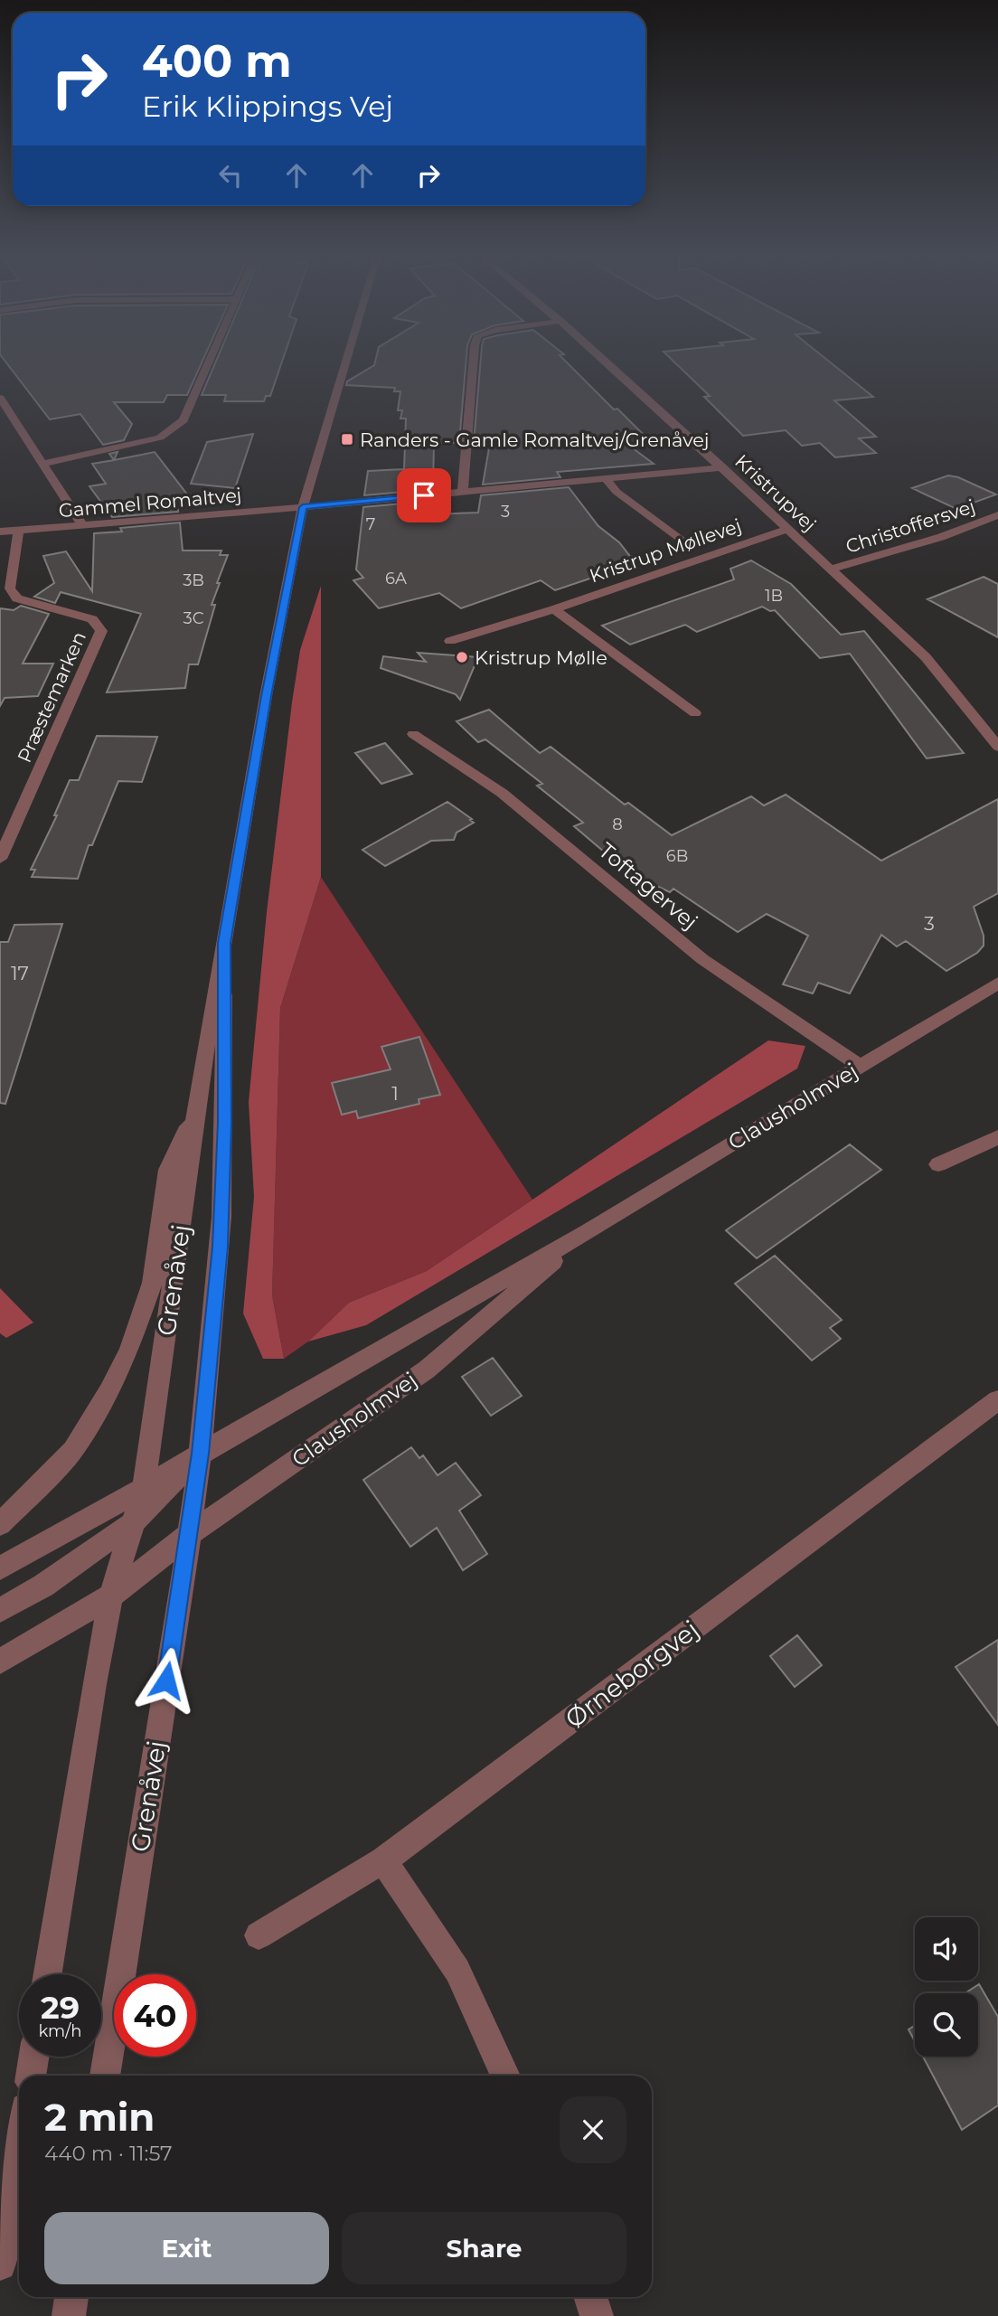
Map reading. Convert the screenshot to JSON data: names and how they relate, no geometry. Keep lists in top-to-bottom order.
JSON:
{
  "streets": {
    "street": [
      "Kristrupvej",
      "Gammel Romaltvej",
      "Christoffersvej",
      "Kristrup Møllevej",
      "Præstemarken",
      "Toftagervej",
      "Clausholmvej",
      "Grenåvej",
      "Ørneborgvej"
    ]
  },
  "crossings": [
    ["Kristrupvej", "Gammel Romaltvej"],
    ["Kristrupvej", "Christoffersvej"],
    ["Kristrupvej", "Kristrup Møllevej"],
    ["Gammel Romaltvej", "Præstemarken"],
    ["Gammel Romaltvej", "Grenåvej"],
    ["Toftagervej", "Clausholmvej"],
    ["Clausholmvej", "Grenåvej"]
  ],
  "places": {
    "transit": ["Randers - Gamle Romaltvej/Grenåvej"],
    "other": ["Kristrup Mølle"]
  },
  "house_numbers": [
    "3",
    "7",
    "6A",
    "3B",
    "1B",
    "3C",
    "8",
    "6B",
    "3",
    "17",
    "1"
  ],
  "page": {
    "turn": ["400 m", "Erik Klippings Vej"],
    "speed": "29 km/h",
    "limit": "40",
    "heading": ["2 min", "440 m · 11:57"],
    "buttons": ["Exit", "Share"]
  }
}
